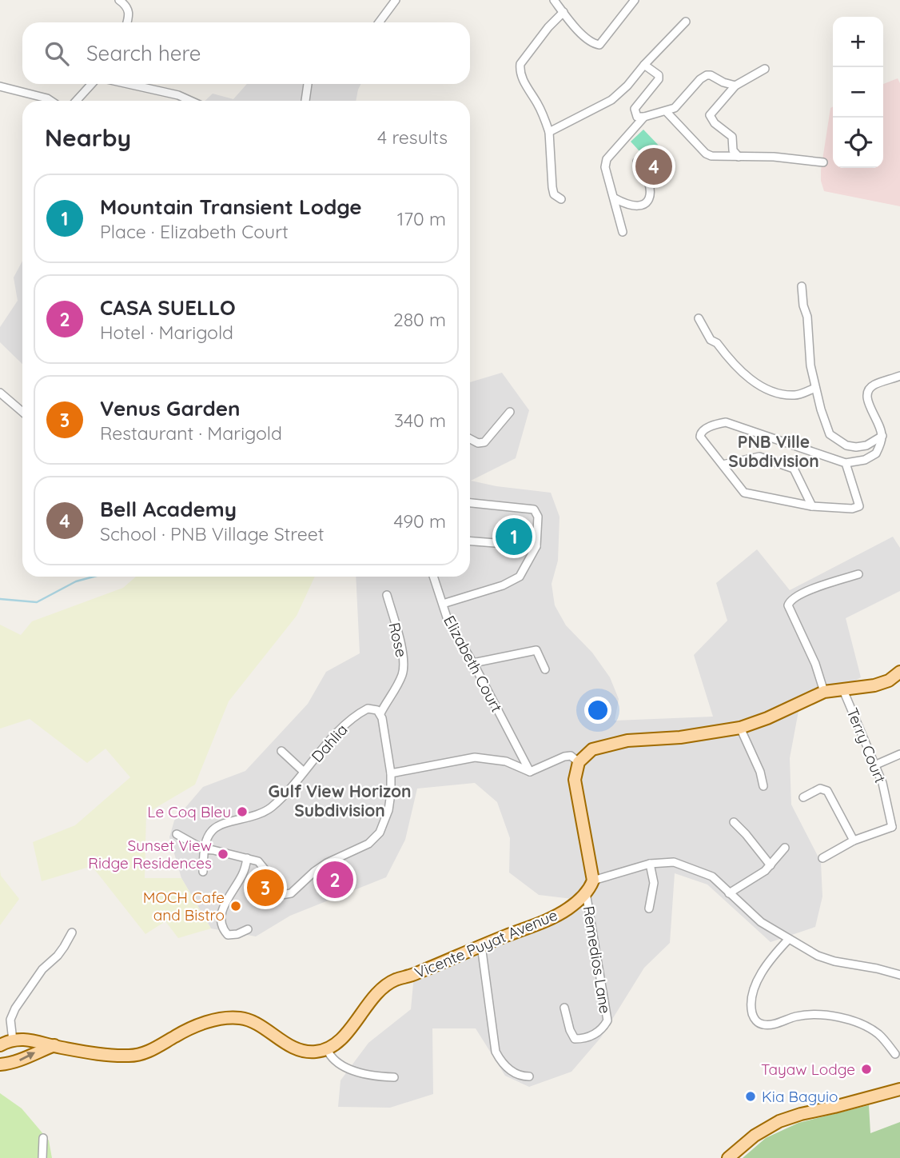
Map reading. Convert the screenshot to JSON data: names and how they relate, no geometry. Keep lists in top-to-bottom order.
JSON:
{
  "streets": {
    "main road": ["Vicente Puyat Avenue"],
    "street": [
      "Rose",
      "Elizabeth Court",
      "Dahlia",
      "Terry Court",
      "Remedios Lane"
    ]
  },
  "crossings": [
    ["Rose", "Dahlia"],
    ["Vicente Puyat Avenue", "Remedios Lane"]
  ],
  "districts": ["PNB Ville Subdivision", "Gulf View Horizon Subdivision"],
  "places": [
    "Le Coq Bleu",
    "Sunset View Ridge Residences",
    "MOCH Cafe and Bistro",
    "Tayaw Lodge",
    "Kia Baguio"
  ],
  "page": {
    "map_buttons": ["+", "−"],
    "search": "Search here",
    "heading": ["Nearby", "4 results"],
    "pins": [
      "4",
      "1",
      "2",
      "3"
    ],
    "list": [
      {
        "mark": "1",
        "name": "Mountain Transient Lodge",
        "note": "Place · Elizabeth Court",
        "value": "170 m"
      },
      {
        "mark": "2",
        "name": "CASA SUELLO",
        "note": "Hotel · Marigold",
        "value": "280 m"
      },
      {
        "mark": "3",
        "name": "Venus Garden",
        "note": "Restaurant · Marigold",
        "value": "340 m"
      },
      {
        "mark": "4",
        "name": "Bell Academy",
        "note": "School · PNB Village Street",
        "value": "490 m"
      }
    ]
  }
}
